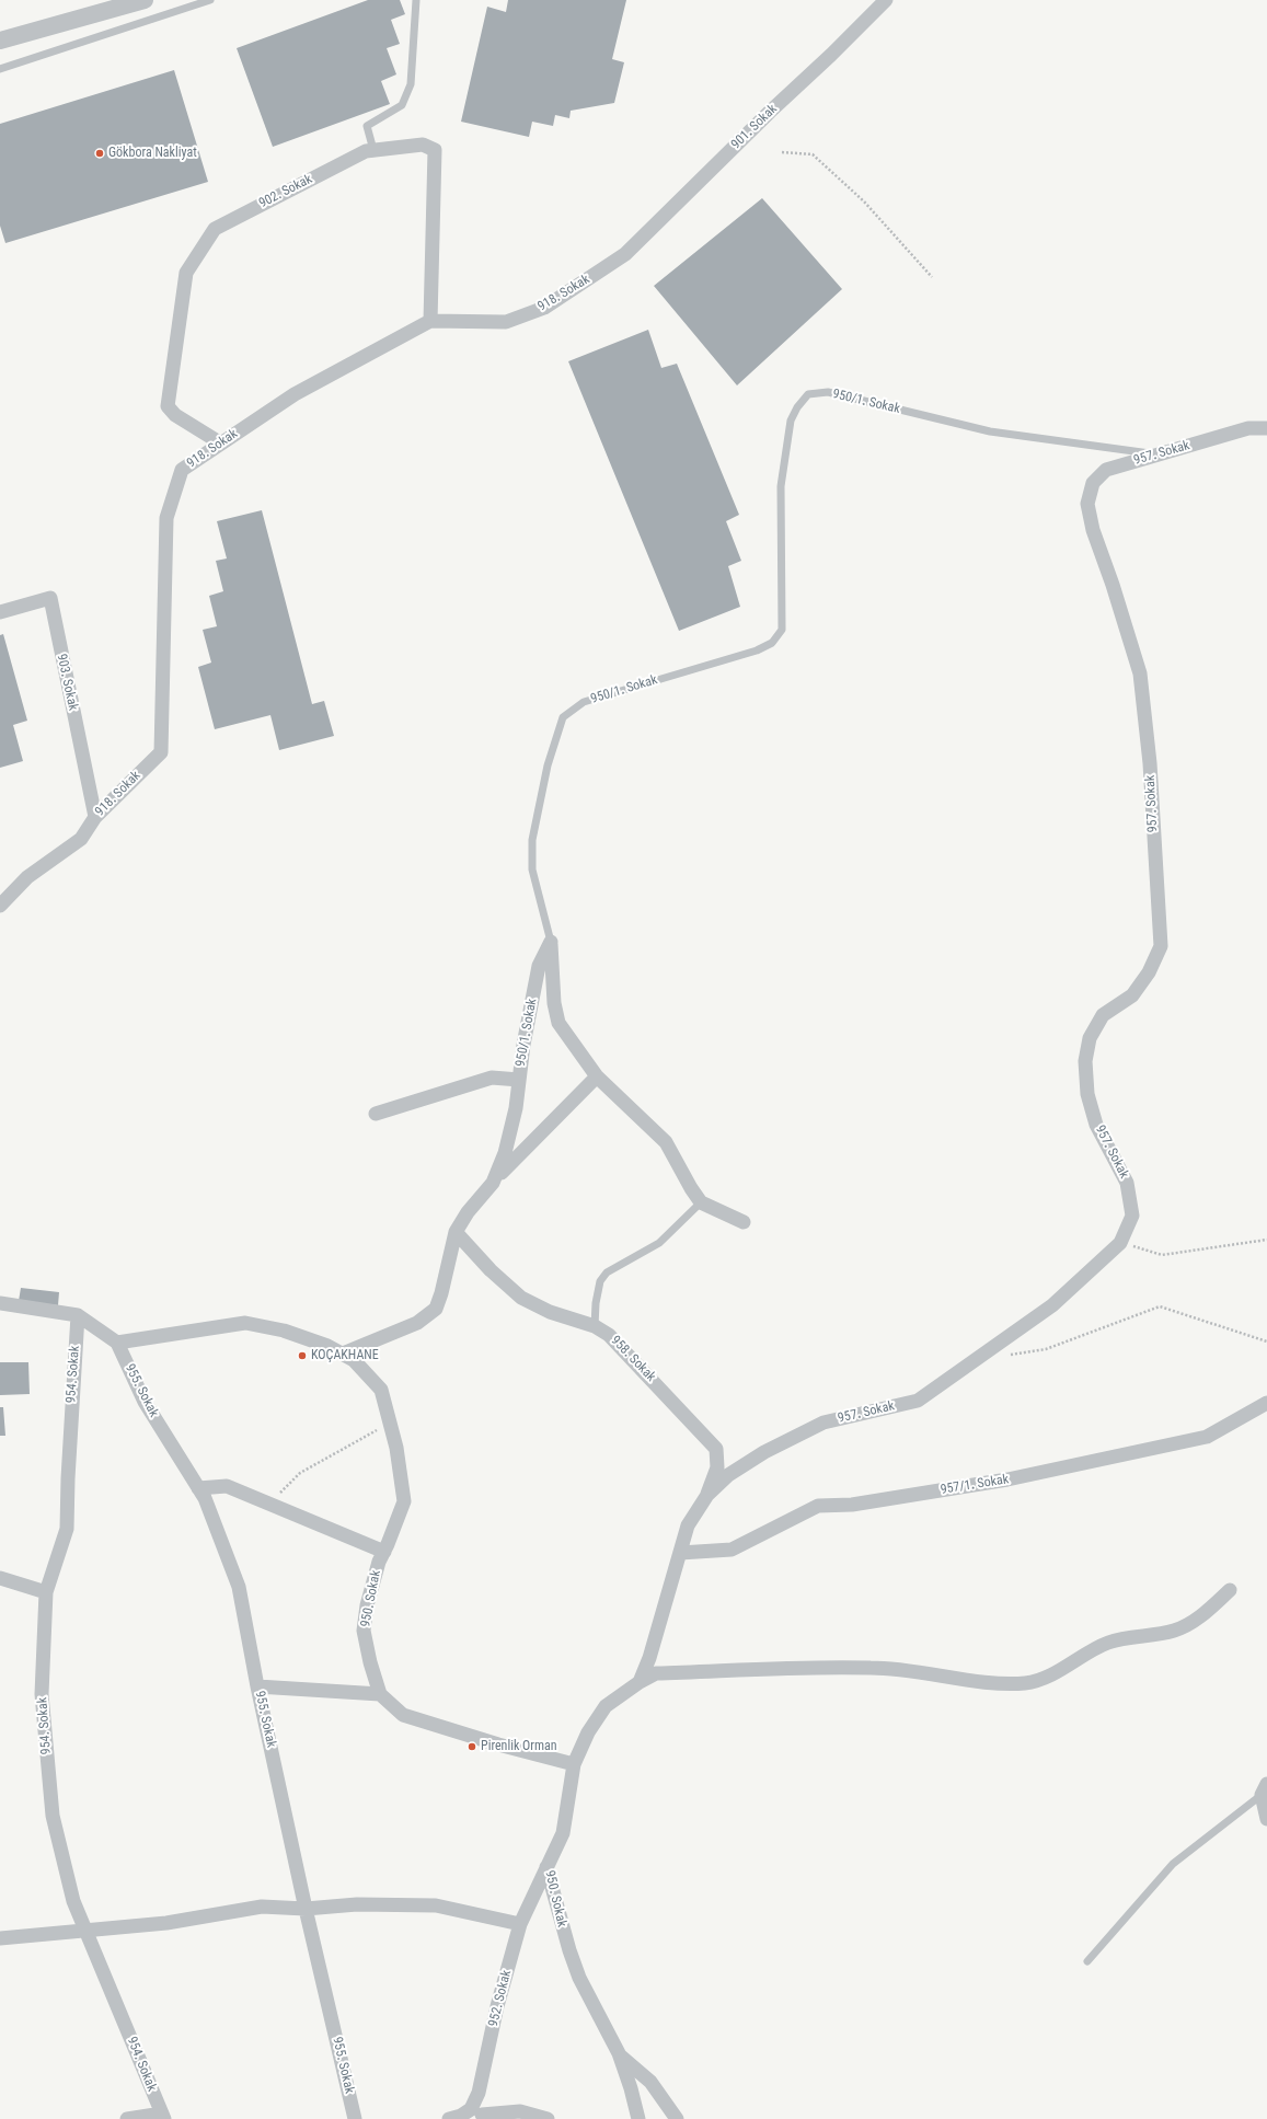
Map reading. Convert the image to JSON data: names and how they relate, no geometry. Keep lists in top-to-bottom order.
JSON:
{
  "streets": {
    "street": [
      "901. Sokak",
      "902. Sokak",
      "918. Sokak",
      "950/1. Sokak",
      "957. Sokak",
      "903. Sokak",
      "958. Sokak",
      "954. Sokak",
      "955. Sokak",
      "957/1. Sokak",
      "950. Sokak",
      "952. Sokak"
    ]
  },
  "crossings": [
    ["901. Sokak", "918. Sokak"],
    ["902. Sokak", "918. Sokak"],
    ["918. Sokak", "903. Sokak"],
    ["950/1. Sokak", "957. Sokak"],
    ["950/1. Sokak", "958. Sokak"],
    ["950/1. Sokak", "950. Sokak"],
    ["957. Sokak", "958. Sokak"],
    ["957. Sokak", "957/1. Sokak"],
    ["955. Sokak", "950. Sokak"],
    ["950. Sokak", "952. Sokak"]
  ],
  "places": ["Gökbora Nakliyat", "KOÇAKHANE", "Pirenlik Orman"]
}
